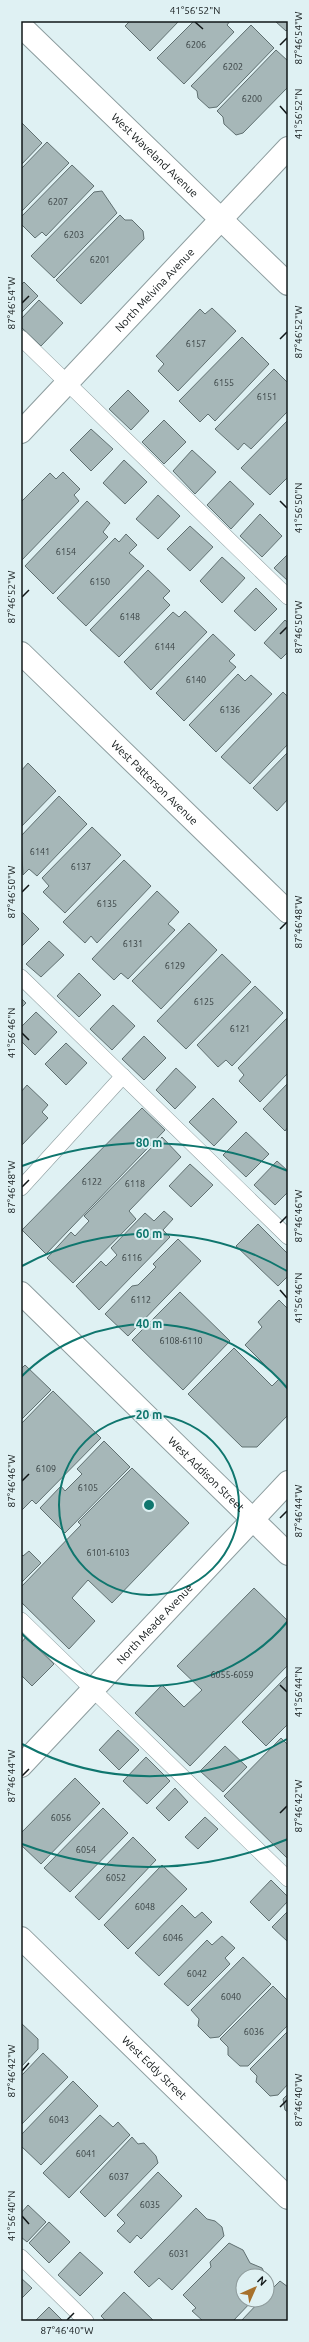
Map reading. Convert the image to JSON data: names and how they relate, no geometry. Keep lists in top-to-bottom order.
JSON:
{
  "streets": {
    "street": [
      "West Waveland Avenue",
      "North Melvina Avenue",
      "West Patterson Avenue",
      "West Addison Street",
      "North Meade Avenue",
      "West Eddy Street"
    ]
  },
  "crossings": [
    ["West Waveland Avenue", "North Melvina Avenue"],
    ["West Addison Street", "North Meade Avenue"]
  ],
  "house_numbers": [
    "6206",
    "6202",
    "6200",
    "6207",
    "6203",
    "6201",
    "6157",
    "6155",
    "6151",
    "6154",
    "6150",
    "6148",
    "6144",
    "6140",
    "6136",
    "6141",
    "6137",
    "6135",
    "6131",
    "6129",
    "6125",
    "6121",
    "6122",
    "6118",
    "6116",
    "6112",
    "6108-6110",
    "6109",
    "6105",
    "6101-6103",
    "6055-6059",
    "6056",
    "6054",
    "6052",
    "6048",
    "6046",
    "6042",
    "6040",
    "6036",
    "6043",
    "6041",
    "6037",
    "6035",
    "6031"
  ],
  "north": "top right",
  "coordinates": [
    "41°56'52\"N",
    "87°46'54\"W",
    "87°46'52\"W",
    "41°56'50\"N",
    "87°46'50\"W",
    "87°46'48\"W",
    "41°56'46\"N",
    "87°46'46\"W",
    "87°46'44\"W",
    "41°56'44\"N",
    "87°46'42\"W",
    "87°46'40\"W",
    "41°56'40\"N"
  ],
  "rings": [
    "80 m",
    "60 m",
    "40 m",
    "20 m"
  ]
}
